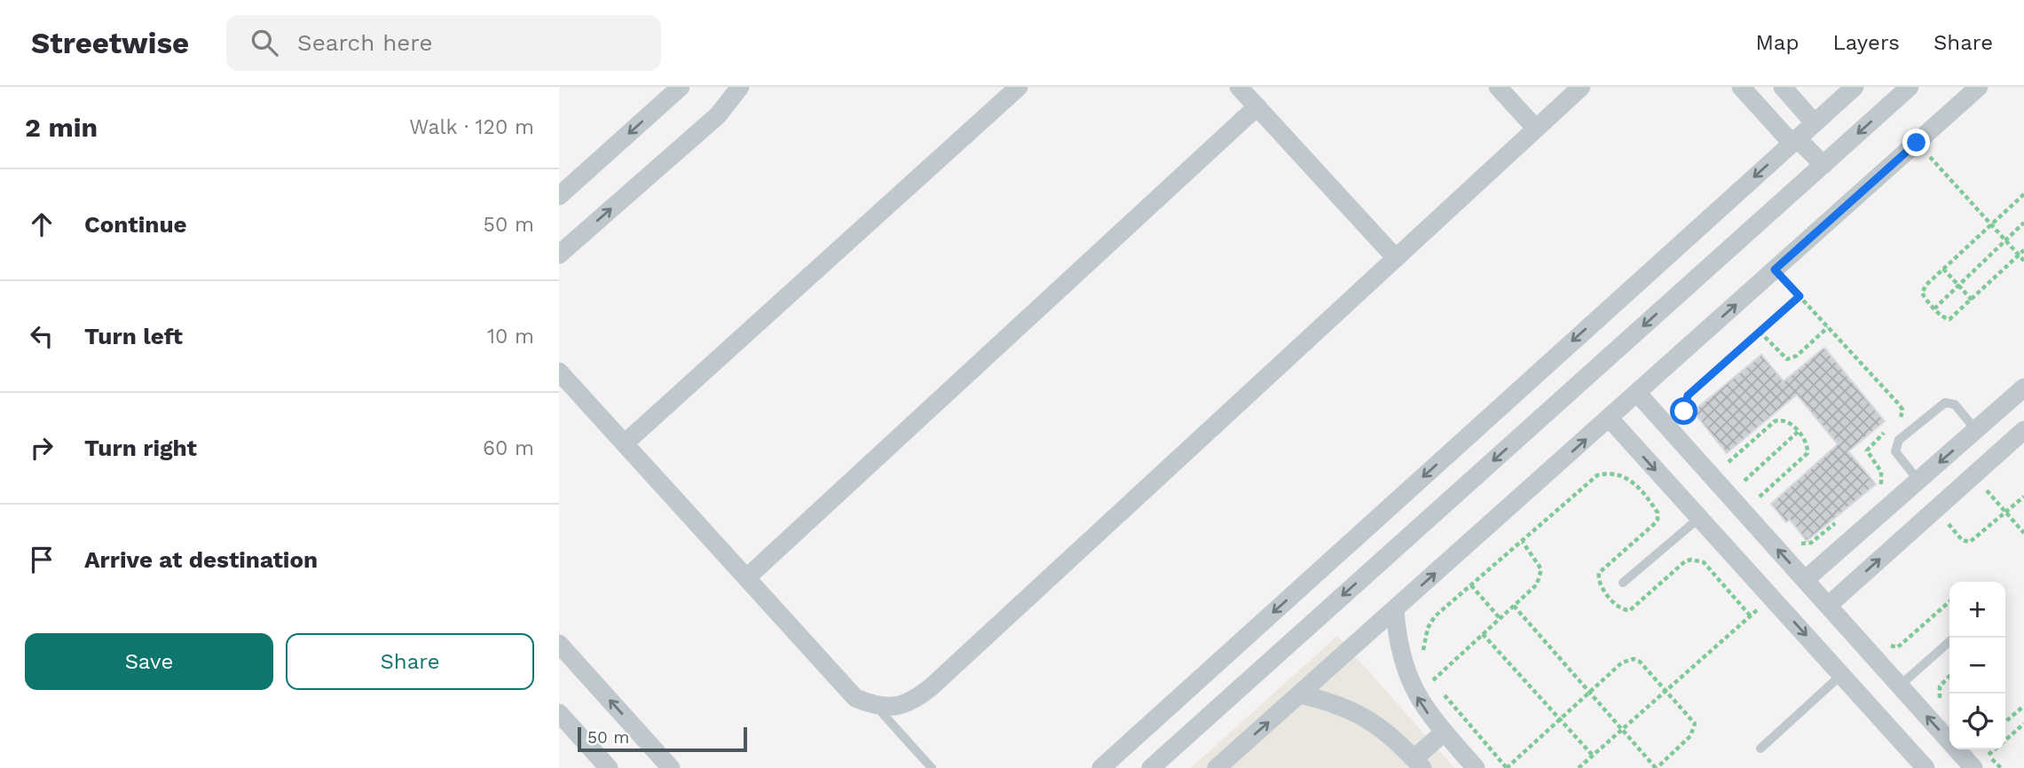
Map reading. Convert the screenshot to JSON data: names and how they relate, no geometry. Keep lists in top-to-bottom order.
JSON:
{
  "scale_bar": "50 m",
  "page": {
    "header": "Streetwise",
    "search": "Search here",
    "nav": ["Map", "Layers", "Share"],
    "heading": ["2 min", "Walk · 120 m"],
    "list": [
      ["Continue", "50 m"],
      ["Turn left", "10 m"],
      ["Turn right", "60 m"],
      "Arrive at destination"
    ],
    "map_buttons": ["+", "−"],
    "buttons": ["Save", "Share"],
    "scale": "50 m"
  }
}
